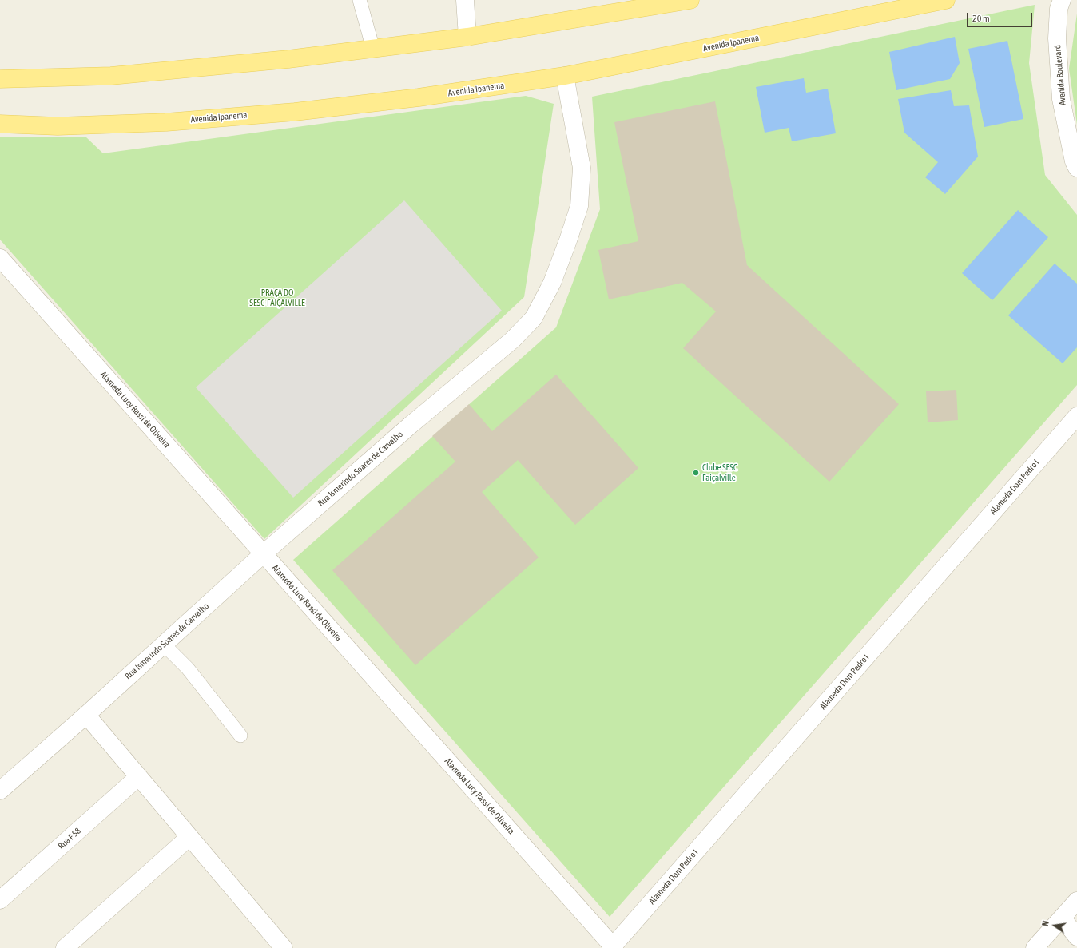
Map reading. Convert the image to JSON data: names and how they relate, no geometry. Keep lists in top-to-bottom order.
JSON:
{
  "streets": {
    "main road": ["Avenida Ipanema"],
    "street": [
      "Avenida Boulevard",
      "Alameda Lucy Rassi de Oliveira",
      "Rua Ismerindo Soares de Carvalho",
      "Alameda Dom Pedro I",
      "Rua F 58"
    ]
  },
  "crossings": [
    ["Avenida Ipanema", "Rua Ismerindo Soares de Carvalho"],
    ["Alameda Lucy Rassi de Oliveira", "Rua Ismerindo Soares de Carvalho"],
    ["Alameda Lucy Rassi de Oliveira", "Alameda Dom Pedro I"]
  ],
  "parks": ["PRAÇA DO SESC-FAIÇALVILLE"],
  "places": ["Clube SESC Faiçalville"],
  "scale_bar": "20 m",
  "north": "left"
}
